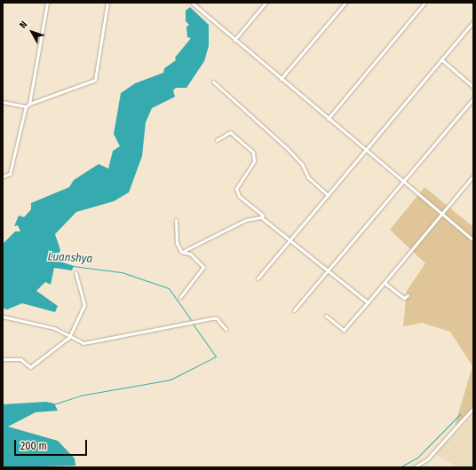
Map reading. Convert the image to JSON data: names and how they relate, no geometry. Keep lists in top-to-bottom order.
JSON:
{
  "water": ["Luanshya"],
  "scale_bar": "200 m",
  "north": "top left"
}
